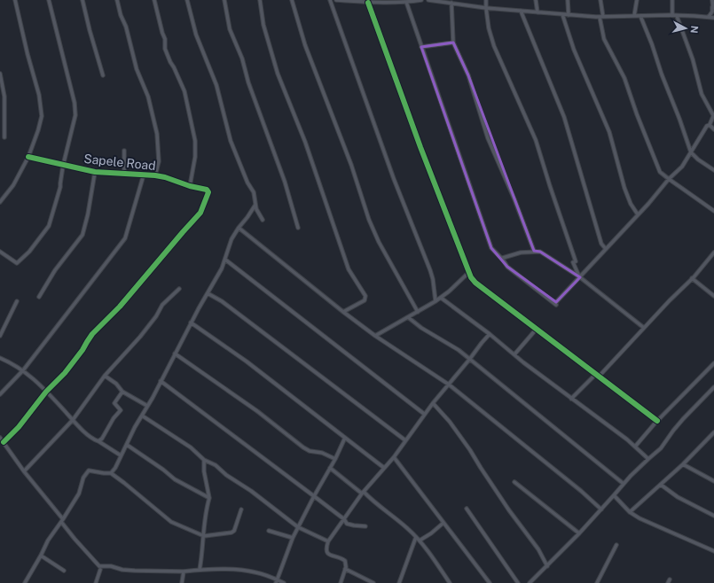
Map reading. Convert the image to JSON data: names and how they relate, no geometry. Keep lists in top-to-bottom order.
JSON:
{
  "streets": {
    "street": ["Sapele Road"]
  },
  "north": "right"
}
